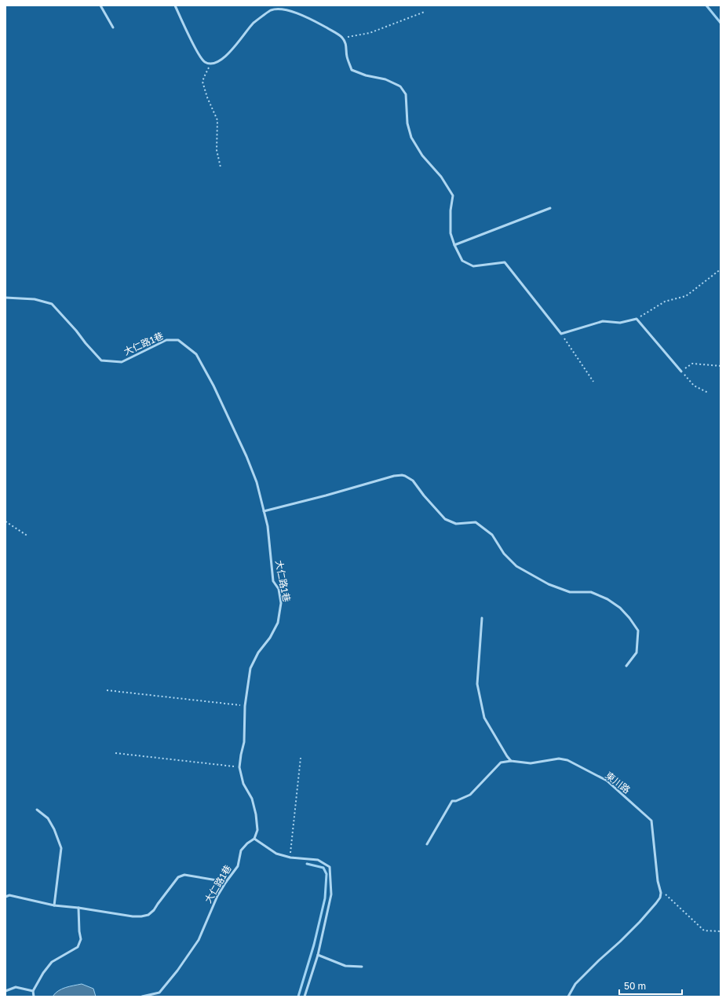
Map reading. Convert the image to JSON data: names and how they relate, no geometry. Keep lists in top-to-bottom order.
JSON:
{
  "streets": {
    "lane": ["大仁路1巷", "東川路"]
  },
  "scale_bar": "50 m"
}
